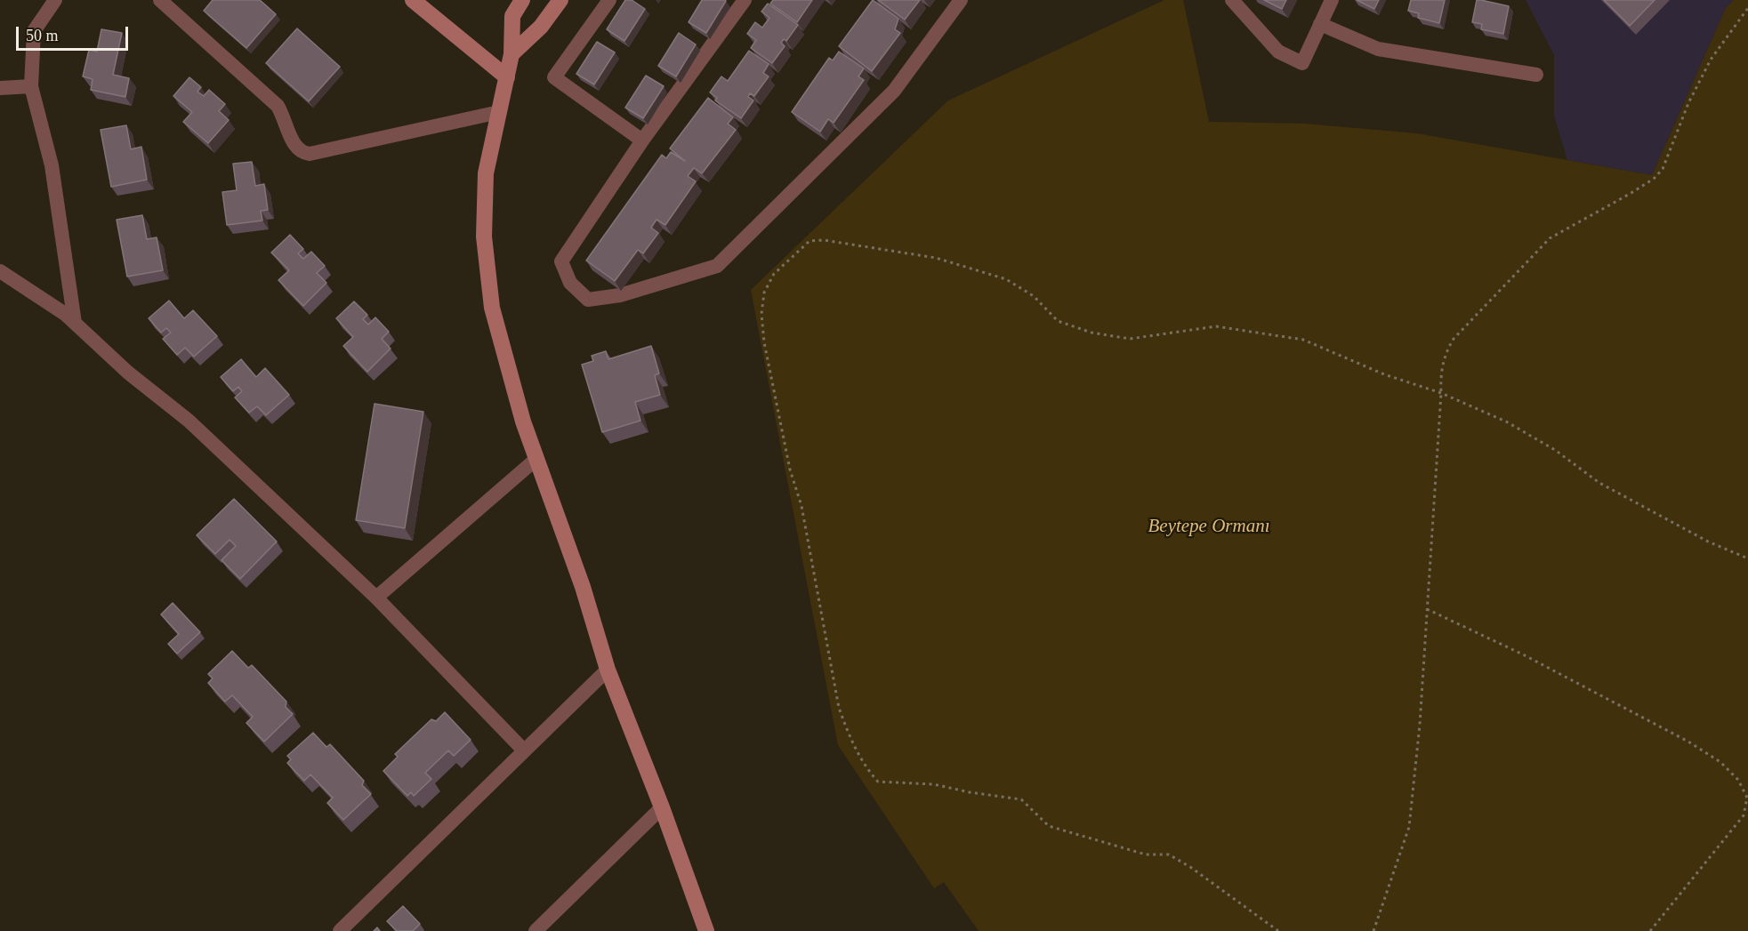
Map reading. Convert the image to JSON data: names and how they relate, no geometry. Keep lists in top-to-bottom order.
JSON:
{
  "parks": ["Beytepe Ormanı"],
  "scale_bar": "50 m"
}
